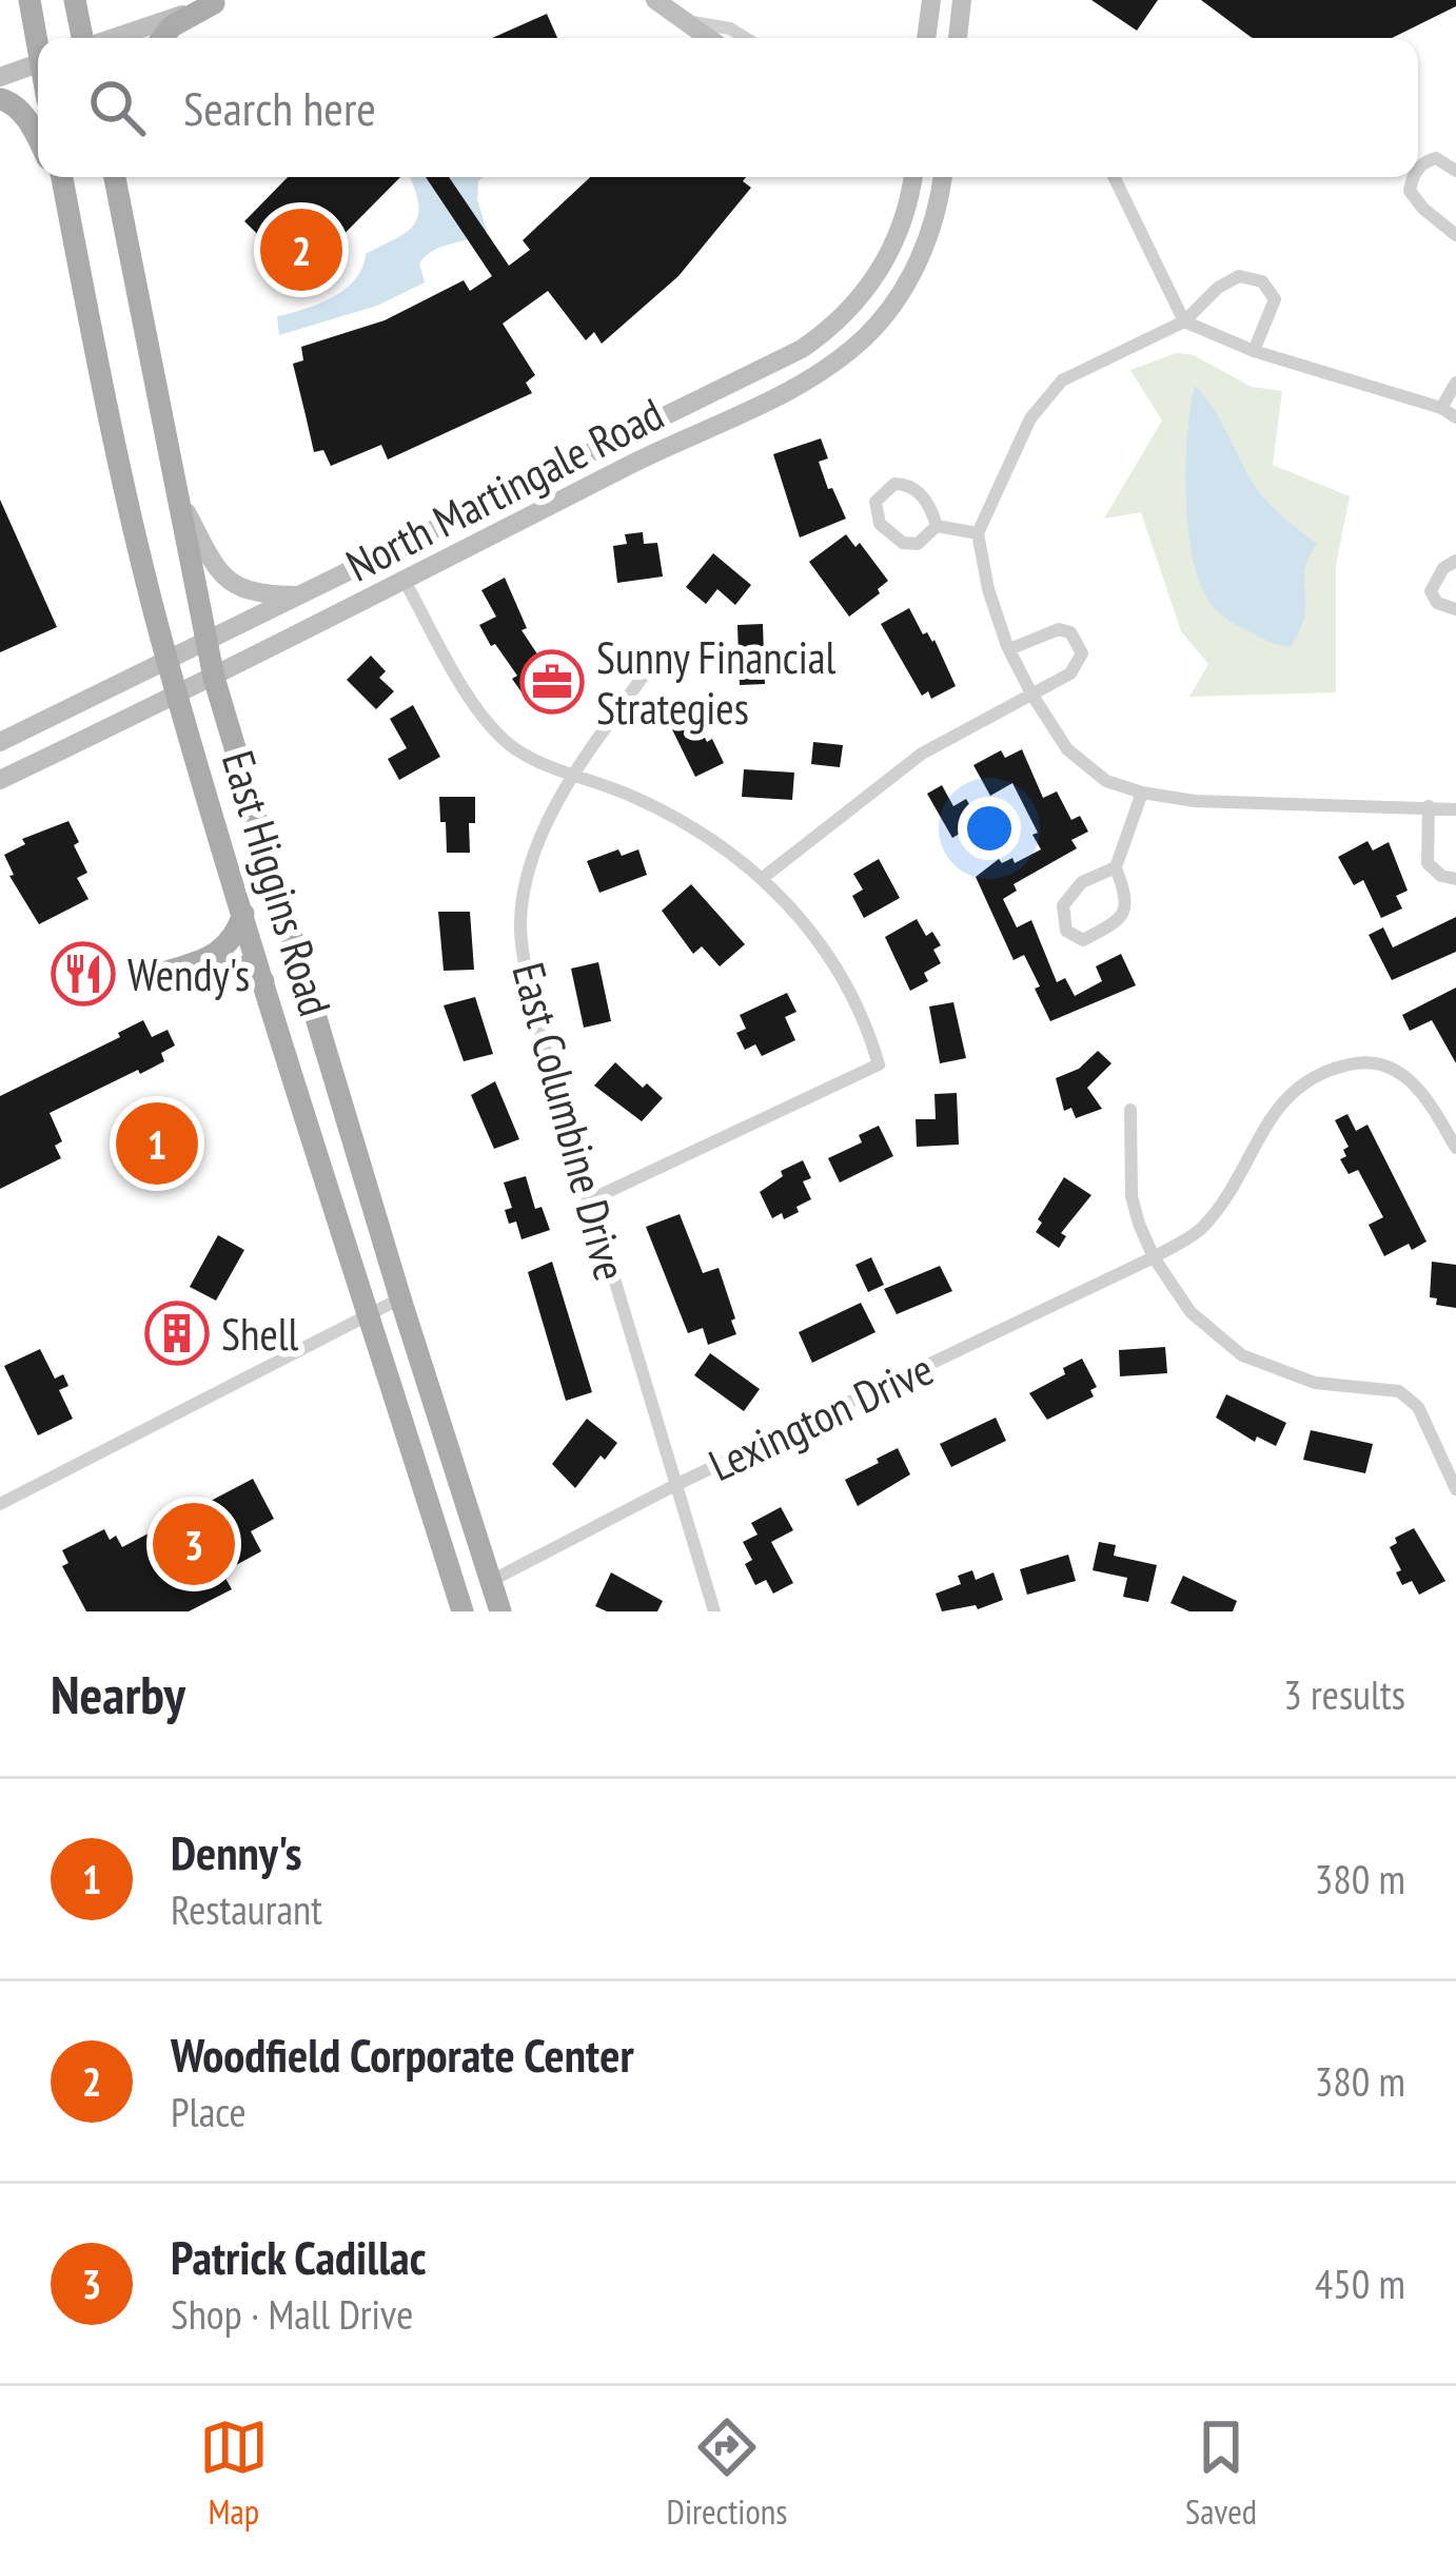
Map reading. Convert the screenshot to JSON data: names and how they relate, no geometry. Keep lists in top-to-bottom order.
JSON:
{
  "streets": {
    "main road": ["East Higgins Road"],
    "street": ["North Martingale Road", "East Columbine Drive", "Lexington Drive"]
  },
  "crossings": [
    ["North Martingale Road", "East Higgins Road"],
    ["East Higgins Road", "Lexington Drive"],
    ["East Columbine Drive", "Lexington Drive"]
  ],
  "places": {
    "office": ["Sunny Financial Strategies"],
    "restaurant": ["Wendy's"],
    "building": ["Shell"]
  },
  "page": {
    "search": "Search here",
    "pins": ["2", "1", "3"],
    "heading": ["Nearby", "3 results"],
    "list": [
      {
        "mark": "1",
        "name": "Denny's",
        "note": "Restaurant",
        "value": "380 m"
      },
      {
        "mark": "2",
        "name": "Woodfield Corporate Center",
        "note": "Place",
        "value": "380 m"
      },
      {
        "mark": "3",
        "name": "Patrick Cadillac",
        "note": "Shop · Mall Drive",
        "value": "450 m"
      }
    ],
    "nav": ["Map", "Directions", "Saved"]
  }
}
